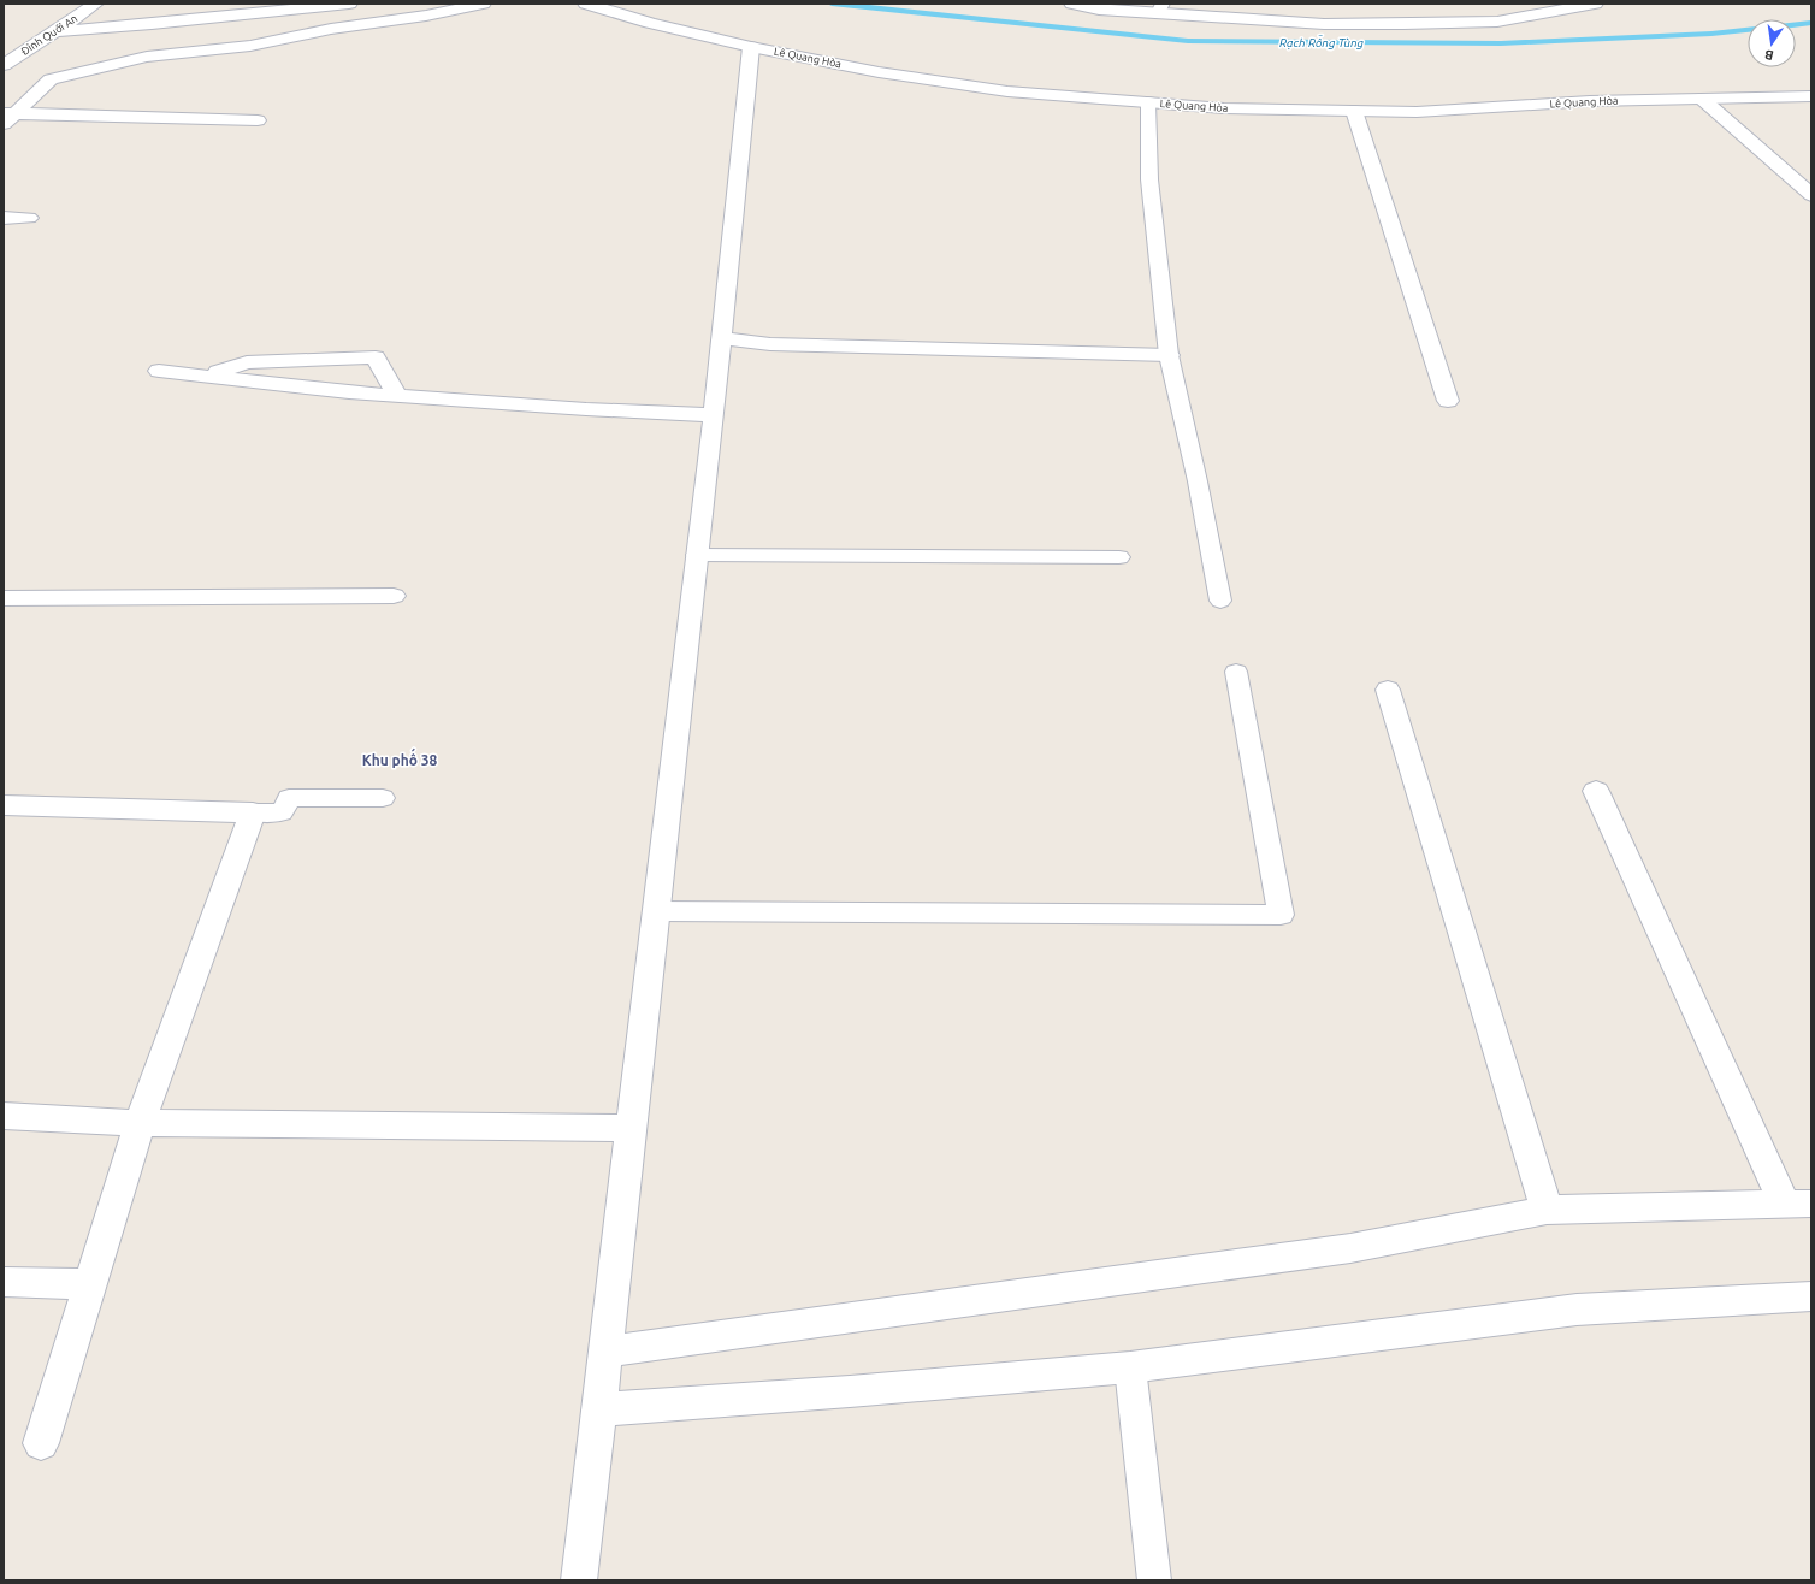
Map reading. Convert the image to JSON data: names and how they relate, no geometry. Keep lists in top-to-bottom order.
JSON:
{
  "streets": {
    "street": ["Đình Quới An", "Lê Quang Hòa"]
  },
  "districts": ["Khu phố 38"],
  "water": ["Rạch Rỗng Tùng"],
  "north": "bottom"
}
